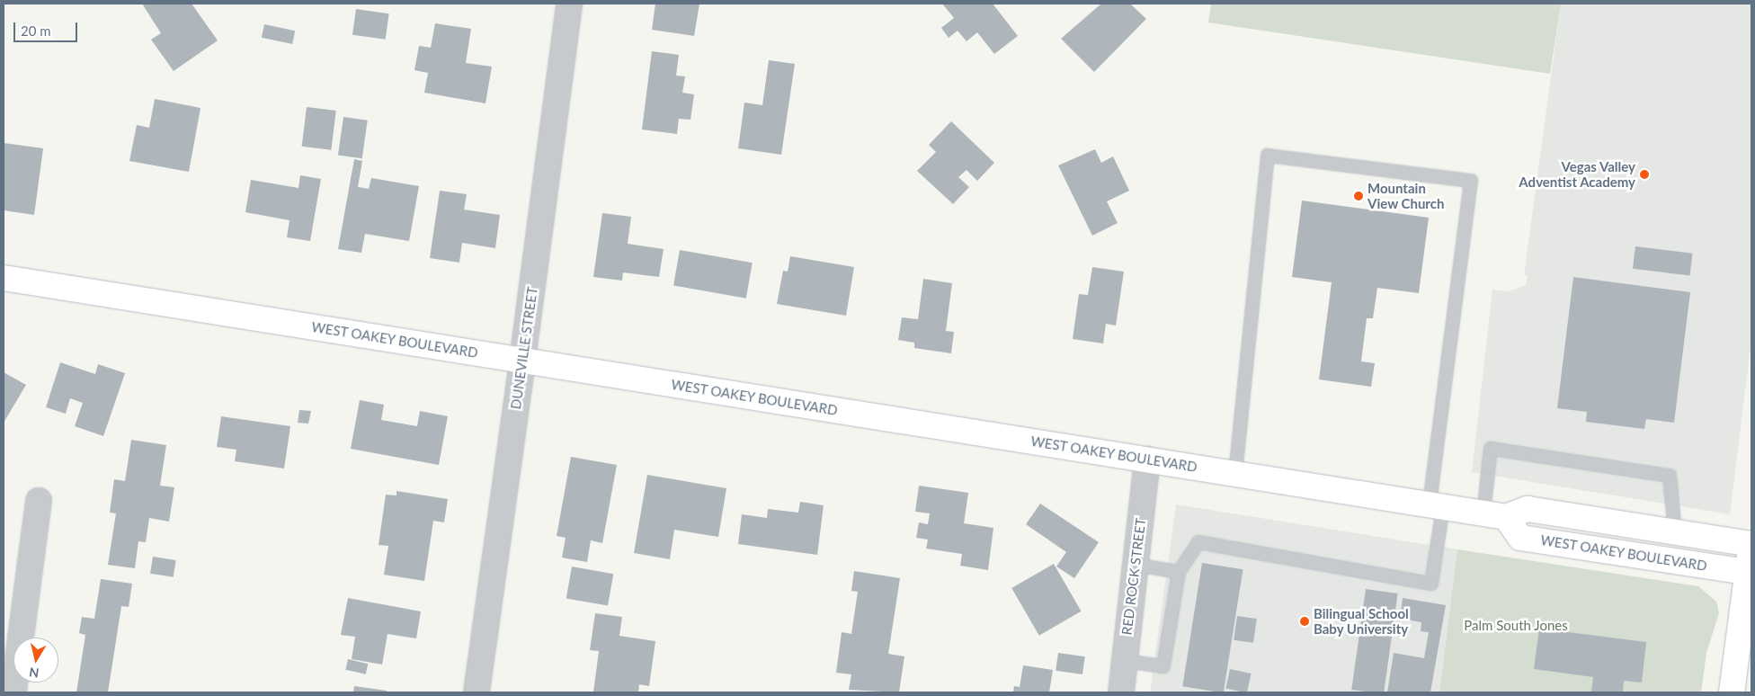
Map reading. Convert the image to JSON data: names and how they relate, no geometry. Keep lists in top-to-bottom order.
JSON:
{
  "streets": {
    "main road": ["WEST OAKEY BOULEVARD"],
    "street": ["DUNEVILLE STREET", "RED ROCK STREET"]
  },
  "crossings": [
    ["WEST OAKEY BOULEVARD", "DUNEVILLE STREET"],
    ["WEST OAKEY BOULEVARD", "RED ROCK STREET"]
  ],
  "parks": ["Palm South Jones"],
  "places": ["Vegas Valley Adventist Academy", "Mountain View Church", "Bilingual School Baby University"],
  "scale_bar": "20 m",
  "north": "bottom"
}
